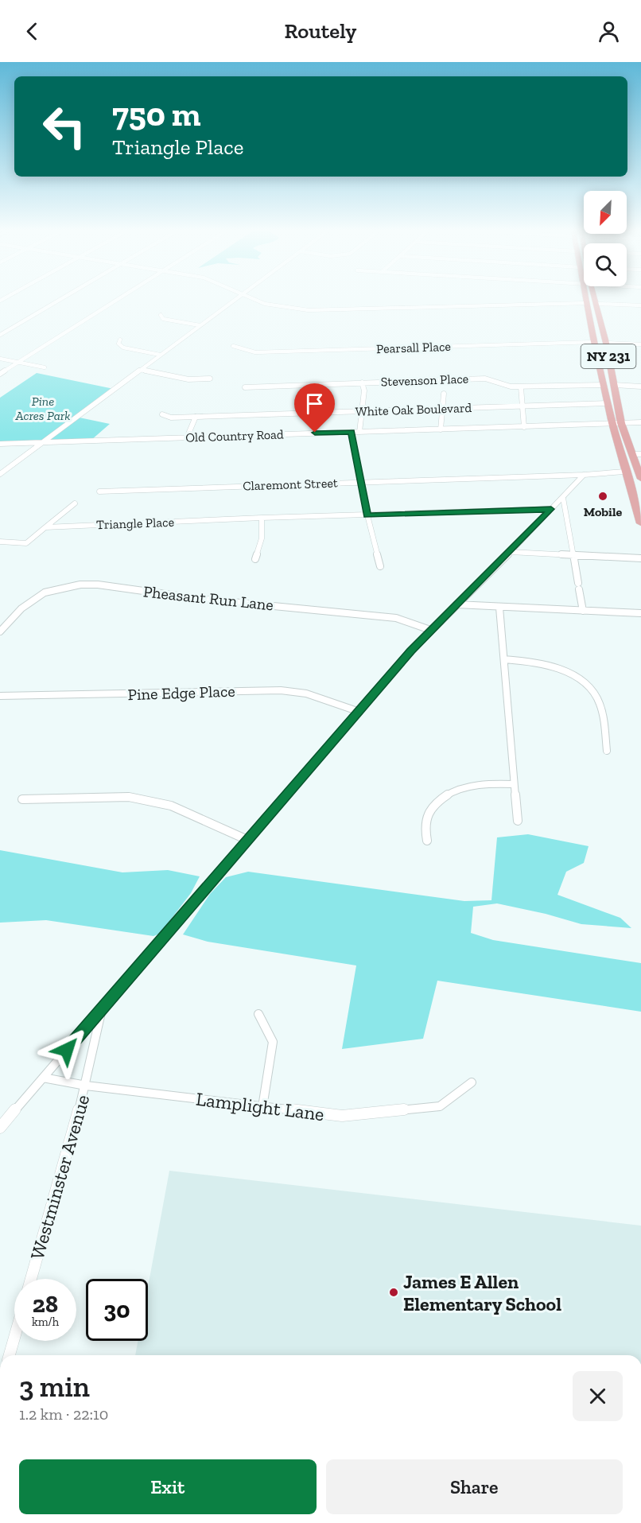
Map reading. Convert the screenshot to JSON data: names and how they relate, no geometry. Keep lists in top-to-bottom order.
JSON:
{
  "streets": {
    "main road": ["NY 231"],
    "street": [
      "Pearsall Place",
      "Stevenson Place",
      "White Oak Boulevard",
      "Old Country Road",
      "Claremont Street",
      "Triangle Place",
      "Pheasant Run Lane",
      "Pine Edge Place",
      "Lamplight Lane",
      "Westminster Avenue"
    ]
  },
  "crossings": [
    ["Pearsall Place", "NY 231"],
    ["NY 231", "Stevenson Place"],
    ["NY 231", "White Oak Boulevard"],
    ["NY 231", "Old Country Road"],
    ["NY 231", "Claremont Street"],
    ["Lamplight Lane", "Westminster Avenue"]
  ],
  "parks": ["Pine Acres Park"],
  "places": ["Mobile", "James E Allen Elementary School"],
  "north": "bottom left",
  "page": {
    "header": "Routely",
    "turn": ["750 m", "Triangle Place"],
    "speed": "28 km/h",
    "limit": "30",
    "heading": ["3 min", "1.2 km · 22:10"],
    "buttons": ["Exit", "Share"]
  }
}
